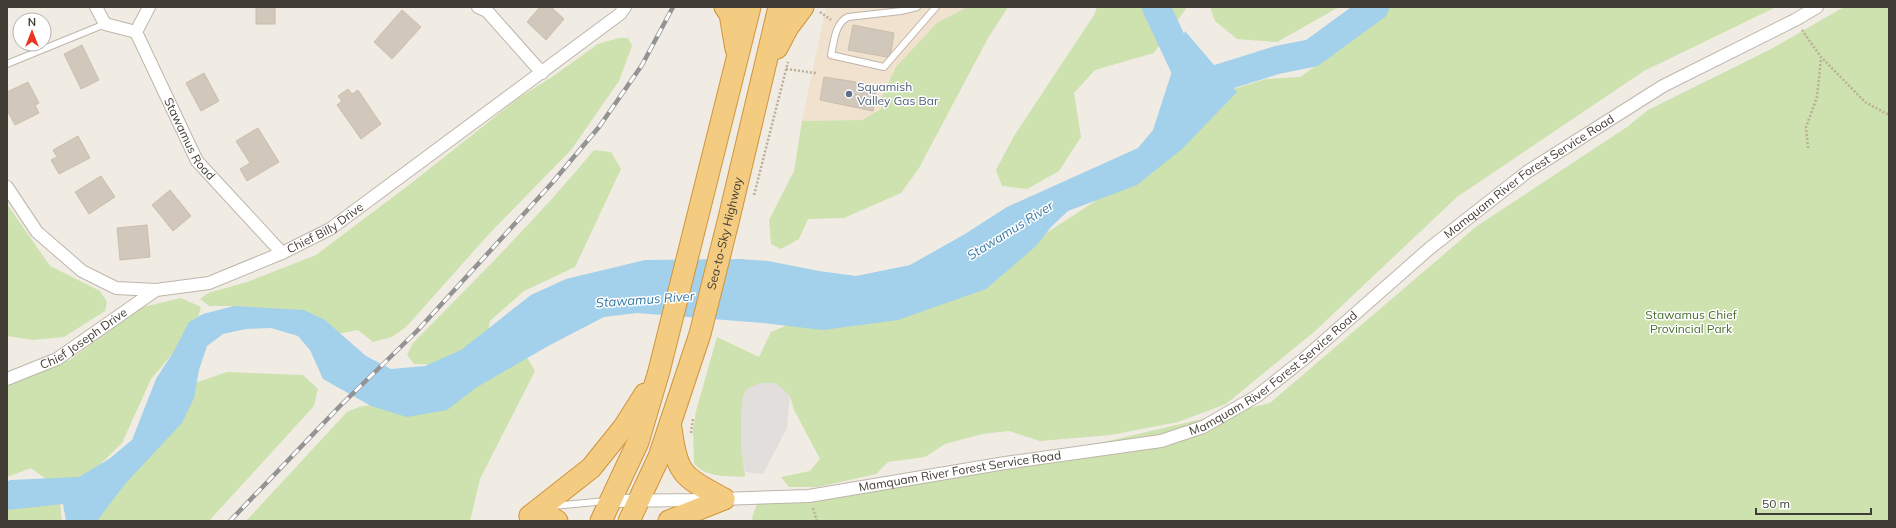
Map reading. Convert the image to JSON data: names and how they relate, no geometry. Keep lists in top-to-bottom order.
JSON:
{
  "streets": {
    "highway": ["Sea-to-Sky Highway"],
    "street": [
      "Stawamus Road",
      "Mamquam River Forest Service Road",
      "Chief Billy Drive",
      "Chief Joseph Drive"
    ]
  },
  "crossings": [
    ["Stawamus Road", "Chief Billy Drive"],
    ["Mamquam River Forest Service Road", "Sea-to-Sky Highway"],
    ["Chief Billy Drive", "Chief Joseph Drive"]
  ],
  "water": ["Stawamus River"],
  "parks": ["Stawamus Chief Provincial Park"],
  "places": ["Squamish Valley Gas Bar"],
  "scale_bar": "50 m",
  "north": "top"
}
